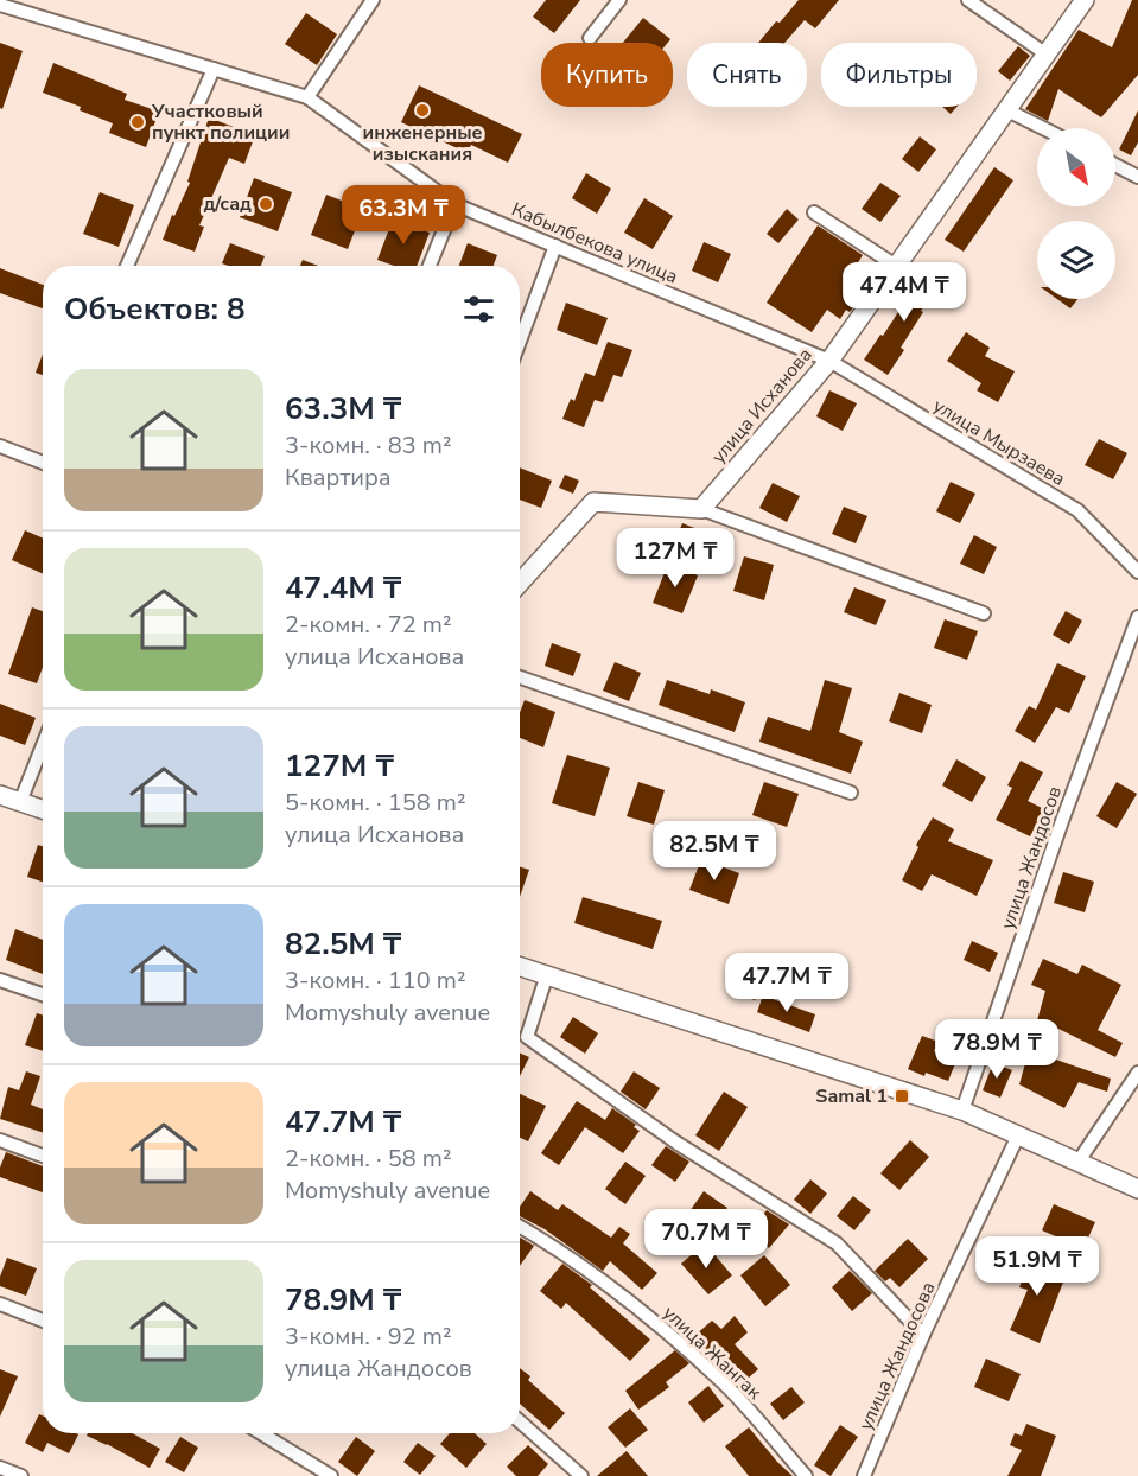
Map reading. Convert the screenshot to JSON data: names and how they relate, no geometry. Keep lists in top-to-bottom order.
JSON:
{
  "streets": {
    "main road": ["улица Исханова"],
    "street": [
      "Кабылбекова улица",
      "улица Мырзаева",
      "улица Жандосов",
      "улица Жангак",
      "улица Жандосова"
    ]
  },
  "crossings": [
    ["Кабылбекова улица", "улица Исханова"],
    ["Кабылбекова улица", "улица Мырзаева"],
    ["улица Исханова", "улица Мырзаева"]
  ],
  "places": {
    "other": ["инженерные изыскания", "Участковый пункт полиции", "д/сад"],
    "transit": ["Samal 1"]
  },
  "north": "bottom right",
  "page": {
    "chip": ["Купить", "Снять", "Фильтры"],
    "price": [
      "63.3M ₸",
      "47.4M ₸",
      "127M ₸",
      "82.5M ₸",
      "47.7M ₸",
      "78.9M ₸",
      "70.7M ₸",
      "51.9M ₸"
    ],
    "heading": "Объектов: 8",
    "list": [
      {
        "name": "63.3M ₸",
        "note": "3-комн. · 83 m² · Квартира"
      },
      {
        "name": "47.4M ₸",
        "note": "2-комн. · 72 m² · улица Исханова"
      },
      {
        "name": "127M ₸",
        "note": "5-комн. · 158 m² · улица Исханова"
      },
      {
        "name": "82.5M ₸",
        "note": "3-комн. · 110 m² · Momyshuly avenue"
      },
      {
        "name": "47.7M ₸",
        "note": "2-комн. · 58 m² · Momyshuly avenue"
      },
      {
        "name": "78.9M ₸",
        "note": "3-комн. · 92 m² · улица Жандосов"
      }
    ]
  }
}
